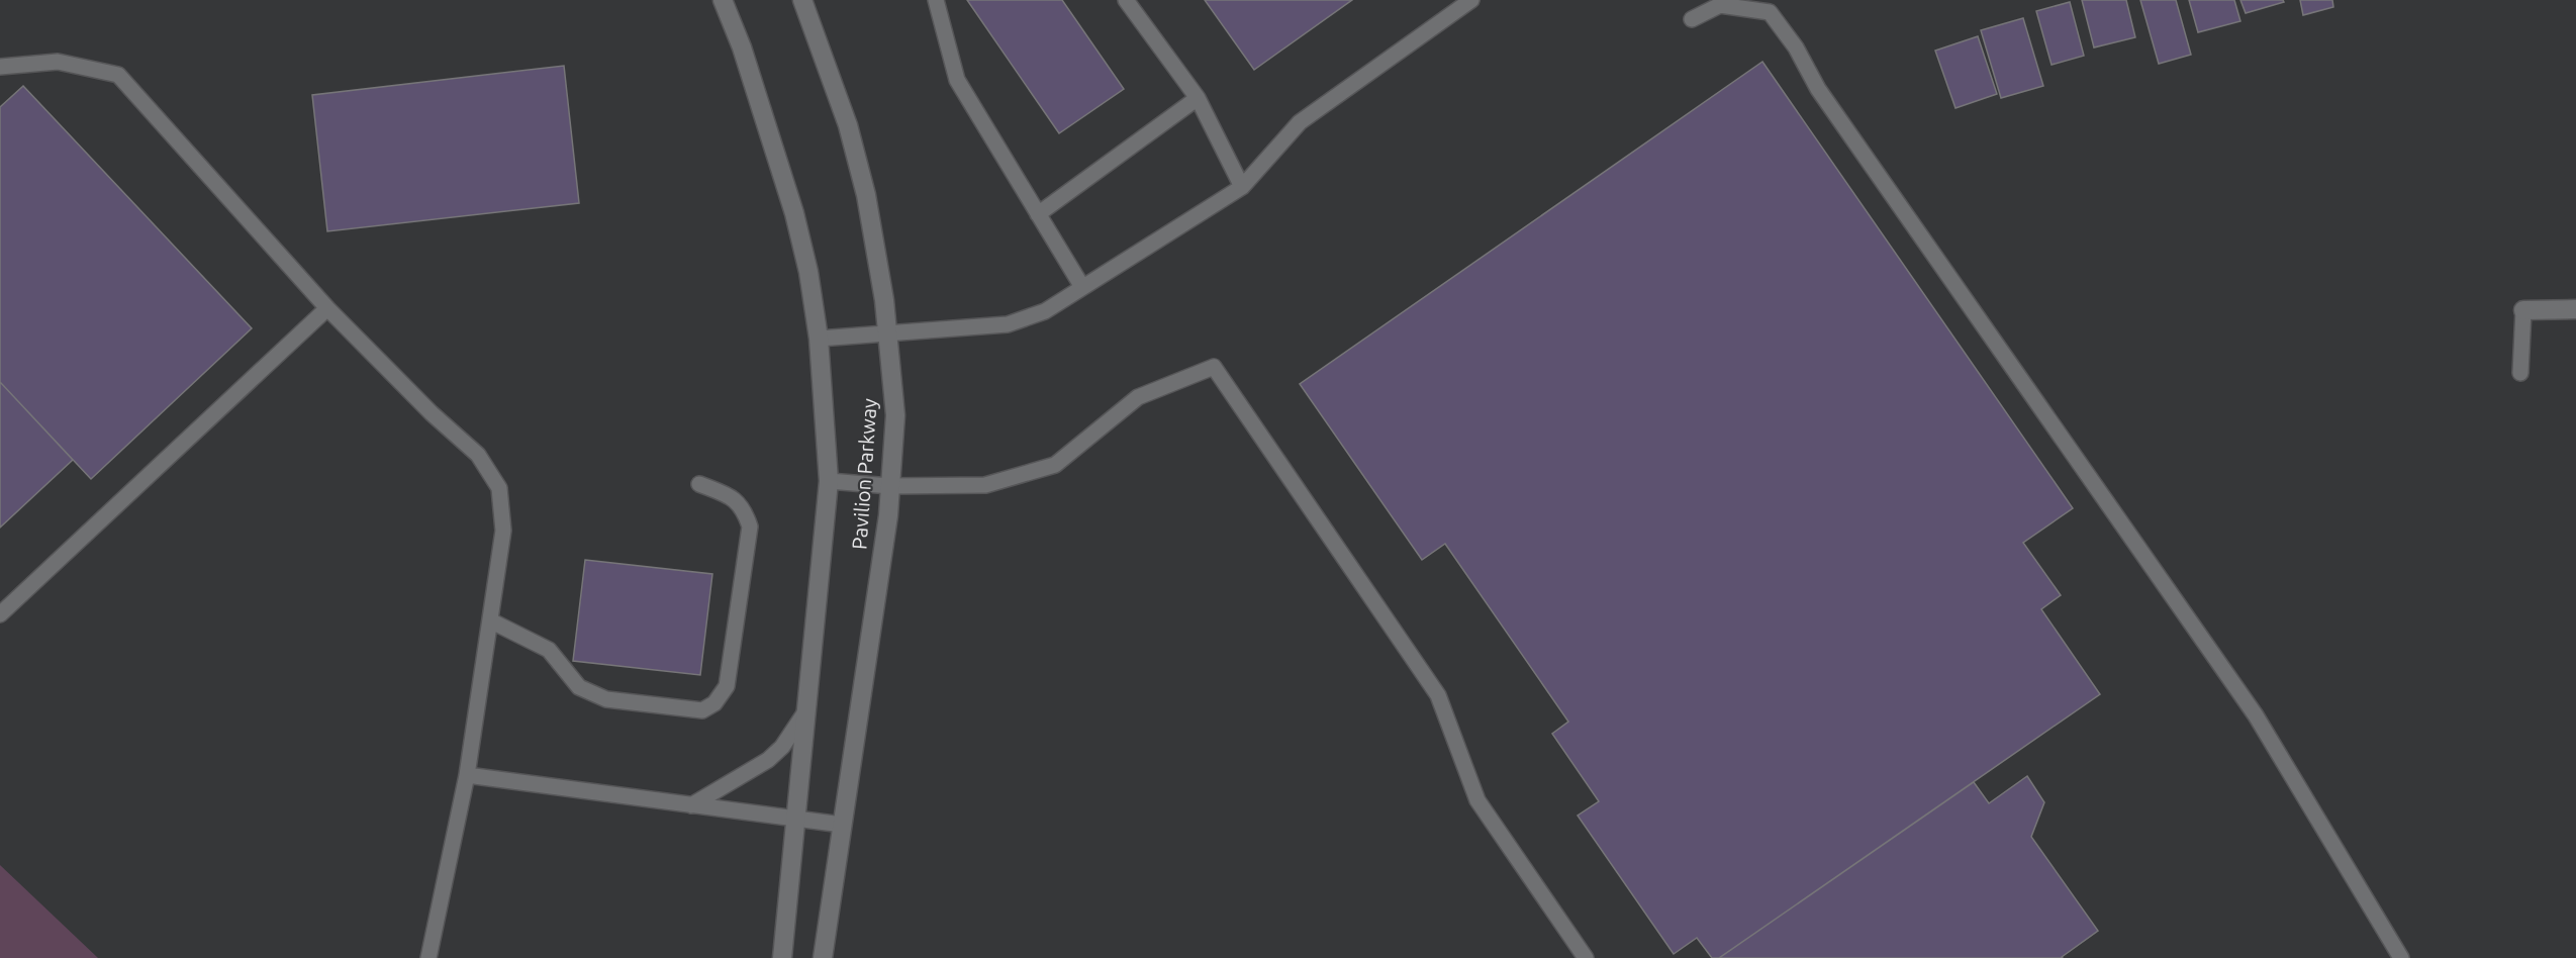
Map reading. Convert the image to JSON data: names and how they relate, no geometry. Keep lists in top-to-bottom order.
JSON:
{
  "streets": {
    "main road": ["Pavilion Parkway"]
  }
}
